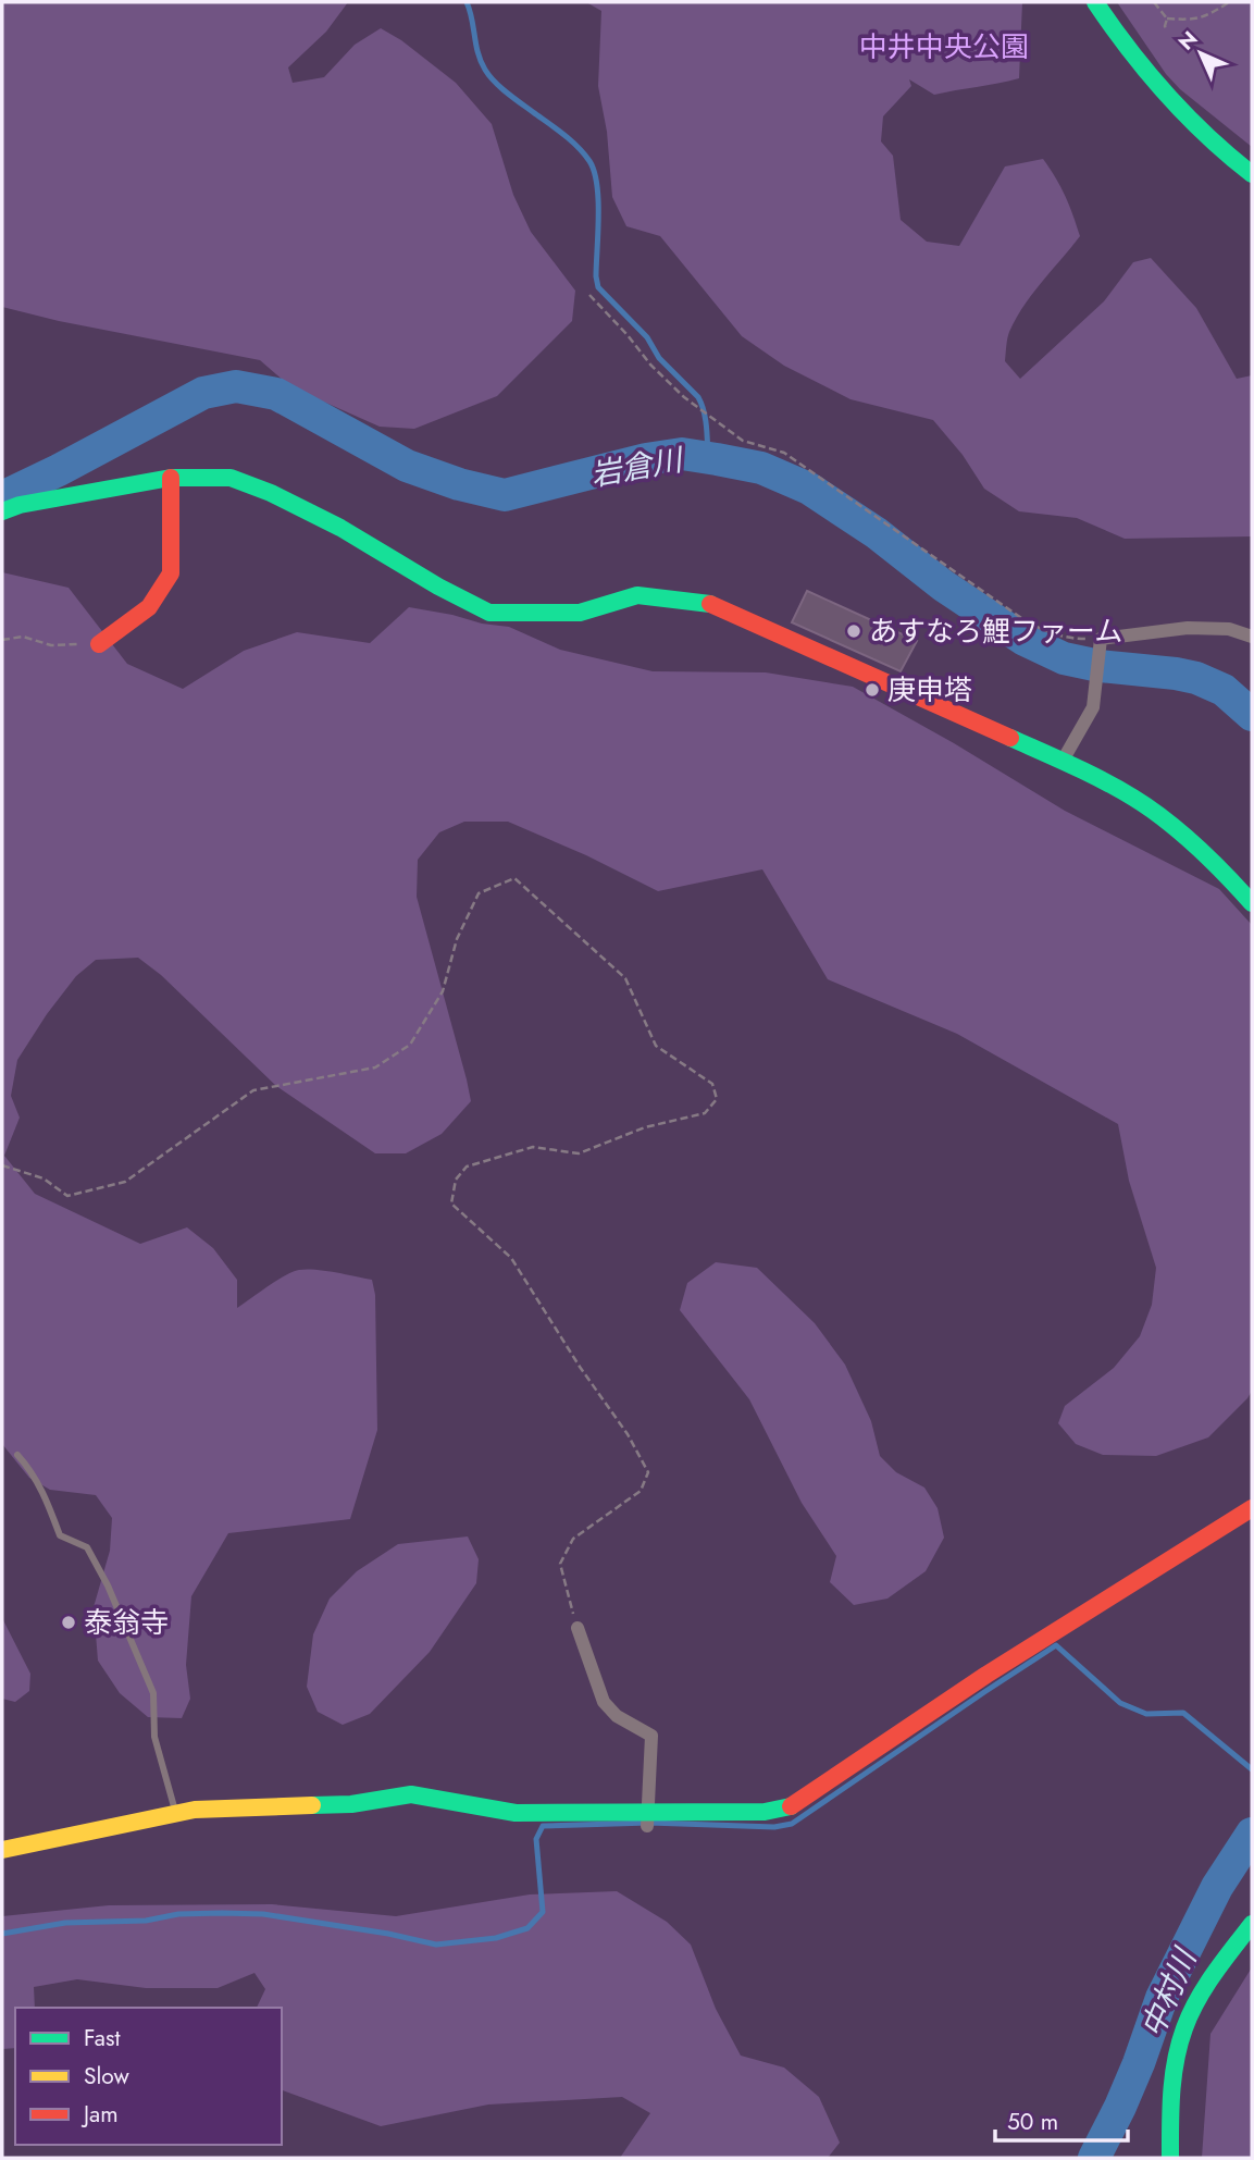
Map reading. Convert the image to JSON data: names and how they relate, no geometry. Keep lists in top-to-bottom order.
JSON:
{
  "water": ["岩倉川", "中村川"],
  "parks": ["中井中央公園"],
  "places": ["あすなろ鯉ファーム", "庚申塔", "泰翁寺"],
  "legend": ["Fast", "Slow", "Jam"],
  "scale_bar": "50 m",
  "north": "top left"
}
